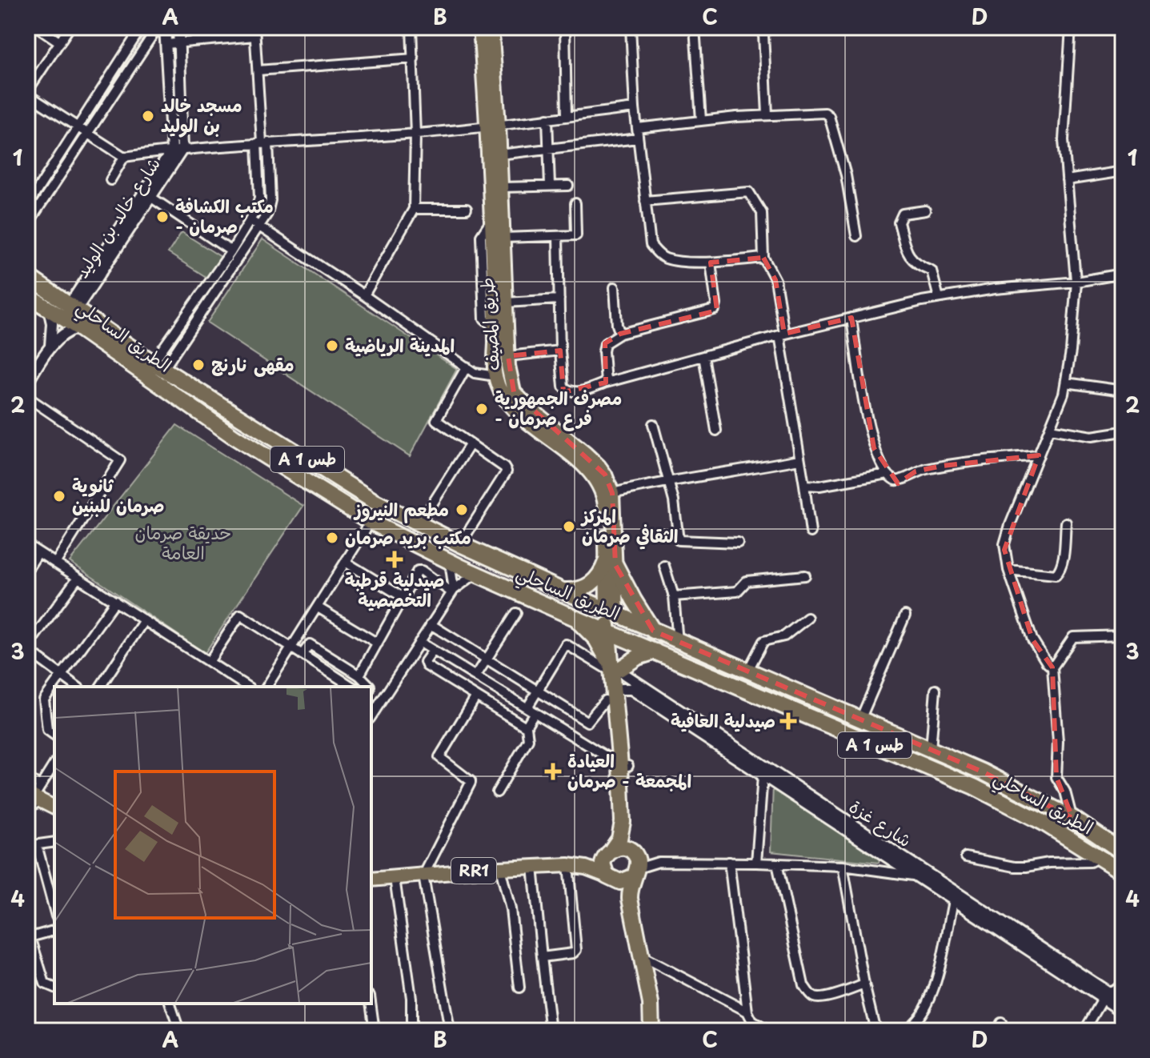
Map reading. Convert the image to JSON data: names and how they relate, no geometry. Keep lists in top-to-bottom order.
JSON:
{
  "streets": {
    "highway": ["الطريق الساحلي", "A 1 طس"],
    "main road": ["طريق المصيف", "RR1"],
    "street": ["شارع خالد بن الوليد", "شارع غزة"]
  },
  "crossings": [
    ["شارع خالد بن الوليد", "الطريق الساحلي"],
    ["طريق المصيف", "الطريق الساحلي"]
  ],
  "parks": ["حديقة صرمان العامة"],
  "places": {
    "other": [
      "مسجد خالد بن الوليد",
      "مكتب الكشافة - صرمان",
      "المدينة الرياضية",
      "مقهى نارنج",
      "مصرف الجمهورية - فرع صرمان",
      "ثانوية صرمان للبنين",
      "مطعم النيروز",
      "المركز الثقافي صرمان",
      "مكتب بريد صرمان"
    ],
    "health": ["صيدلية قرطبة التخصصية", "صيدلية العافية", "العيادة المجمعة - صرمان"]
  },
  "grid": {
    "columns": [
      "A",
      "B",
      "C",
      "D"
    ],
    "rows": [
      "1",
      "2",
      "3",
      "4"
    ]
  }
}
